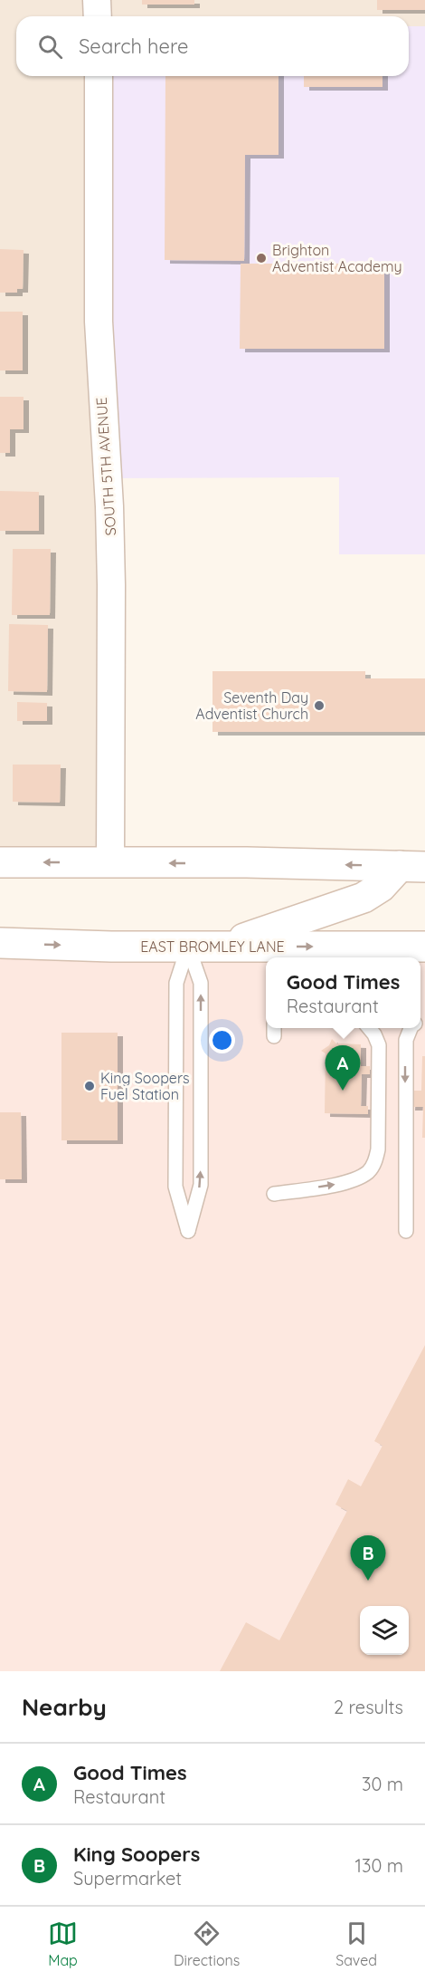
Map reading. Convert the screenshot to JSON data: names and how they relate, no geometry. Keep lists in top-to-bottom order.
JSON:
{
  "streets": {
    "main road": ["EAST BROMLEY LANE"],
    "street": ["SOUTH 5TH AVENUE"]
  },
  "places": ["Brighton Adventist Academy", "Seventh Day Adventist Church", "King Soopers Fuel Station"],
  "page": {
    "search": "Search here",
    "popup": ["Good Times", "Restaurant"],
    "pins": ["A", "B"],
    "heading": ["Nearby", "2 results"],
    "list": [
      {
        "mark": "A",
        "name": "Good Times",
        "note": "Restaurant",
        "value": "30 m"
      },
      {
        "mark": "B",
        "name": "King Soopers",
        "note": "Supermarket",
        "value": "130 m"
      }
    ],
    "nav": ["Map", "Directions", "Saved"]
  }
}
